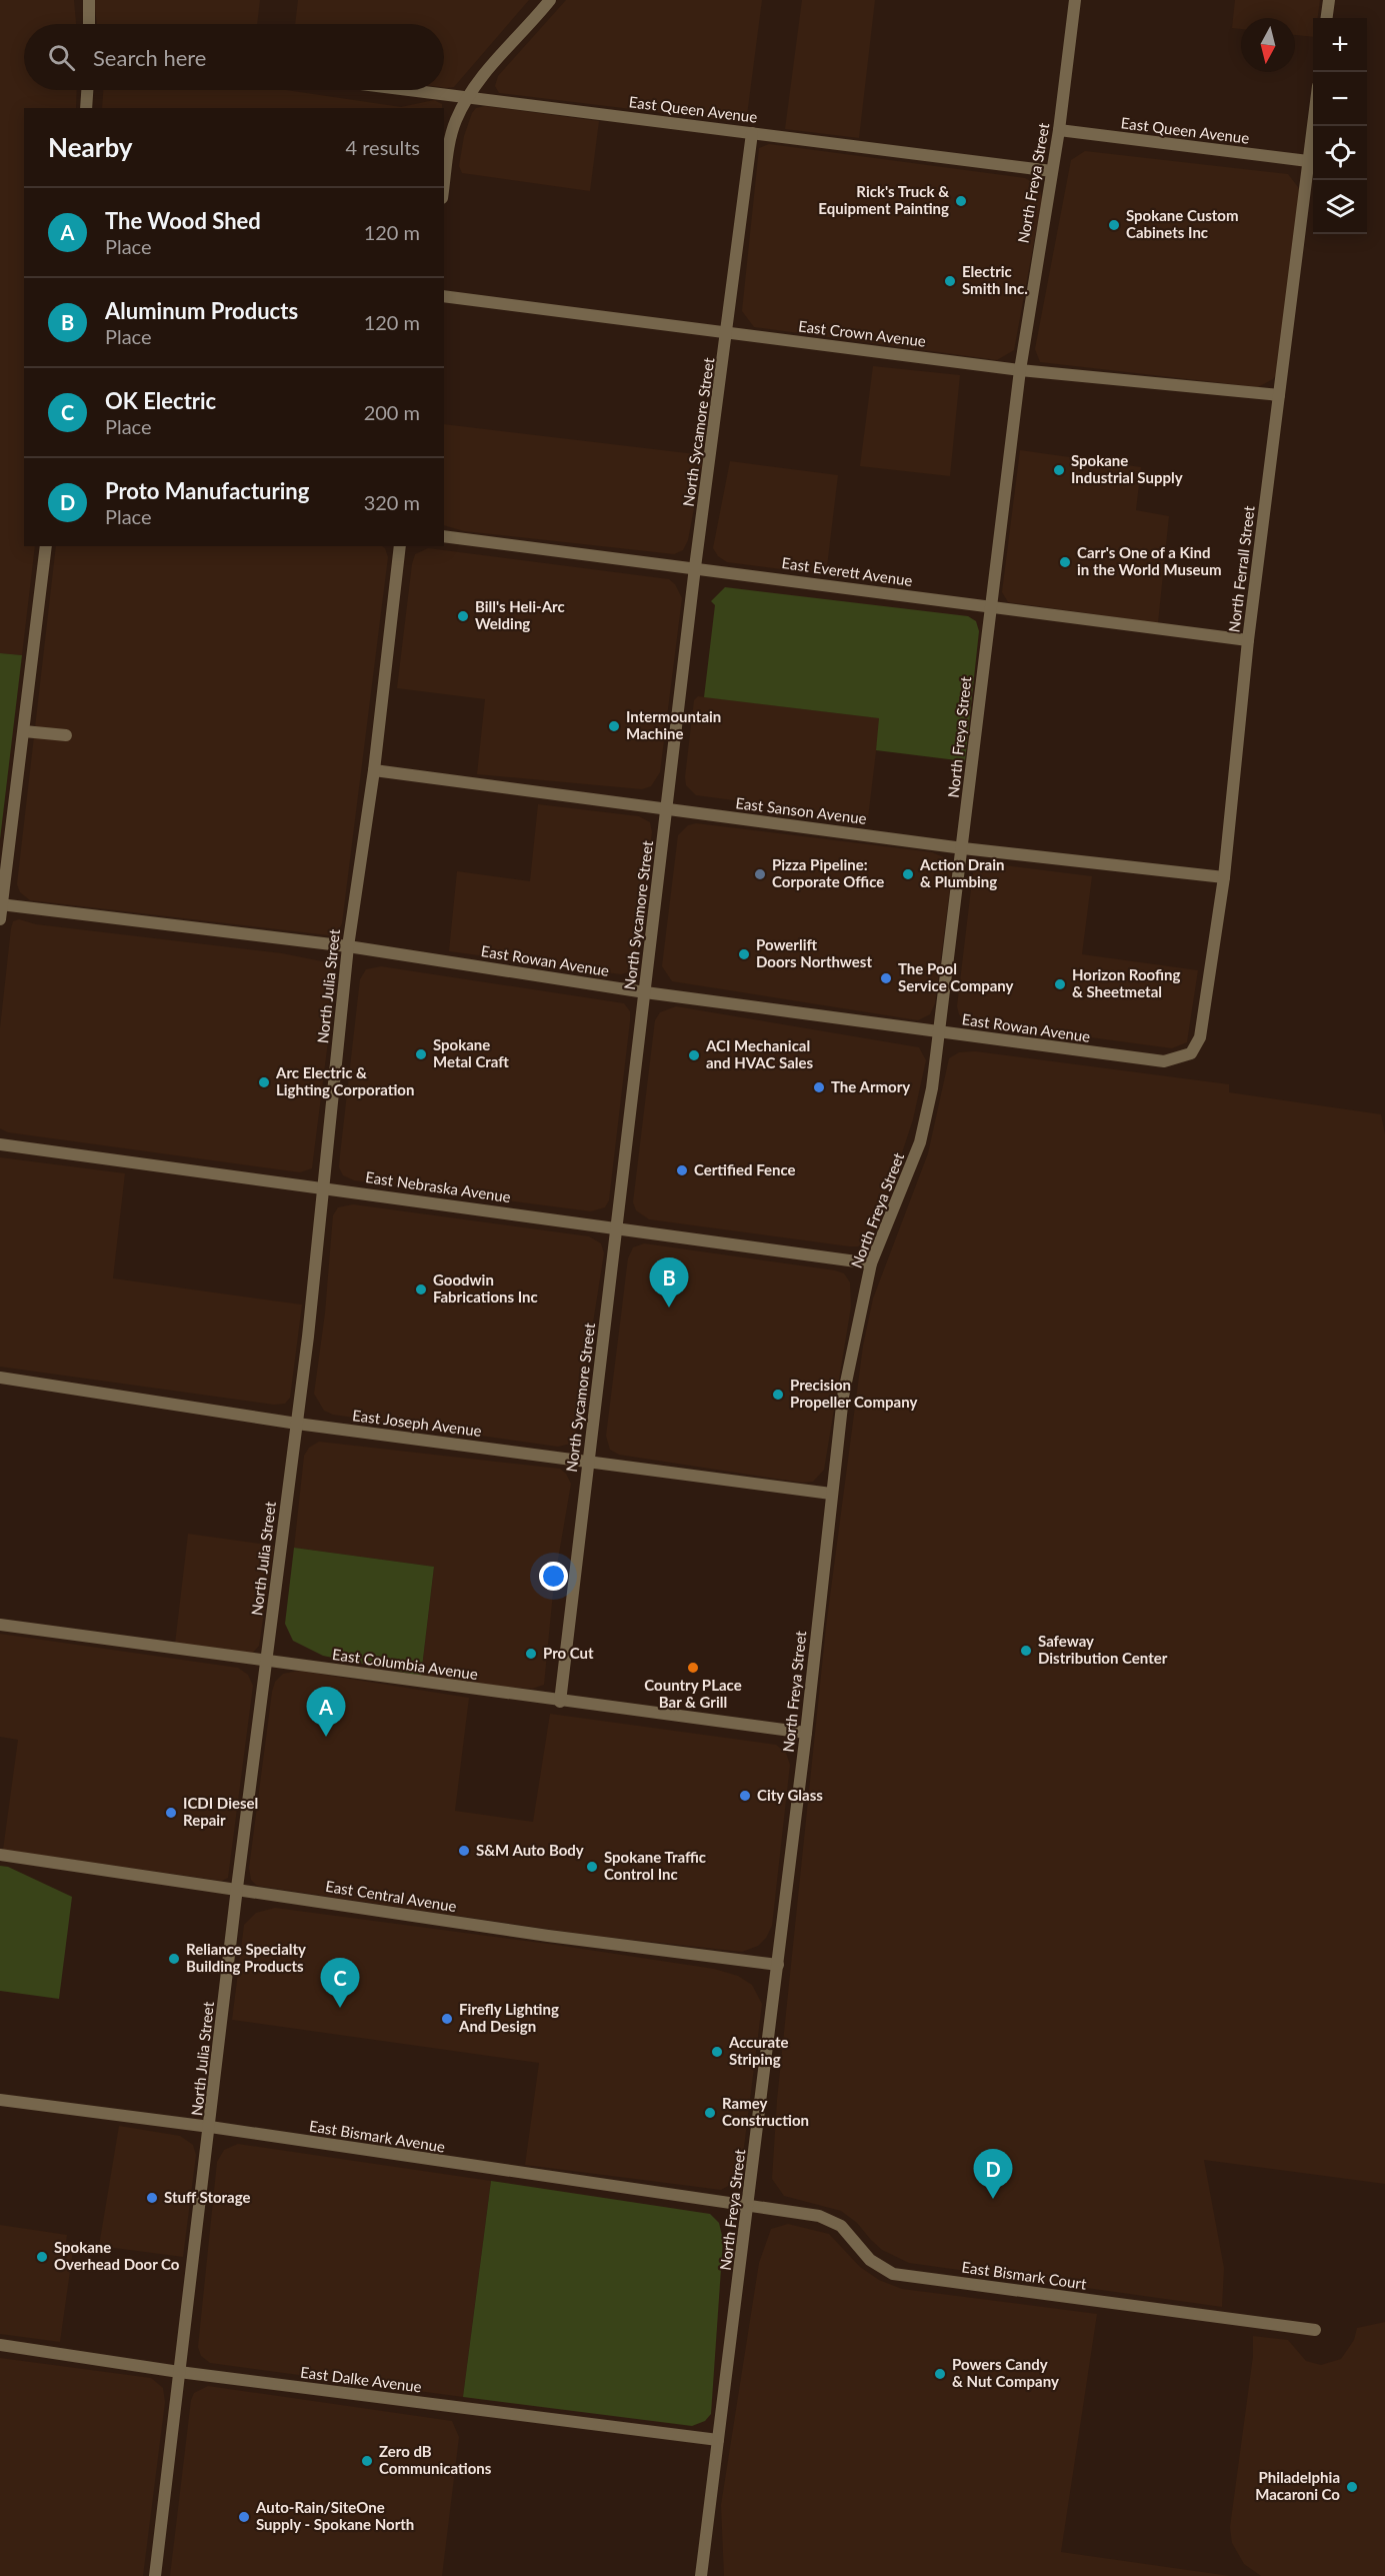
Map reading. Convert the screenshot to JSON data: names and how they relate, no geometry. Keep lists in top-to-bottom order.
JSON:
{
  "streets": {
    "street": [
      "East Queen Avenue",
      "North Freya Street",
      "East Crown Avenue",
      "North Sycamore Street",
      "North Ferrall Street",
      "East Everett Avenue",
      "East Sanson Avenue",
      "East Rowan Avenue",
      "North Julia Street",
      "East Nebraska Avenue",
      "East Joseph Avenue",
      "East Columbia Avenue",
      "East Central Avenue",
      "East Bismark Avenue",
      "East Bismark Court",
      "East Dalke Avenue"
    ]
  },
  "crossings": [
    ["East Queen Avenue", "North Freya Street"],
    ["East Queen Avenue", "North Sycamore Street"],
    ["East Queen Avenue", "North Ferrall Street"],
    ["North Freya Street", "East Crown Avenue"],
    ["North Freya Street", "East Everett Avenue"],
    ["North Freya Street", "East Sanson Avenue"],
    ["North Freya Street", "East Rowan Avenue"],
    ["North Freya Street", "East Nebraska Avenue"],
    ["North Freya Street", "East Joseph Avenue"],
    ["North Freya Street", "East Columbia Avenue"],
    ["North Freya Street", "East Central Avenue"],
    ["North Freya Street", "East Bismark Avenue"],
    ["North Freya Street", "East Bismark Court"],
    ["North Freya Street", "East Dalke Avenue"],
    ["East Crown Avenue", "North Sycamore Street"],
    ["East Crown Avenue", "North Ferrall Street"],
    ["North Sycamore Street", "East Everett Avenue"],
    ["North Sycamore Street", "East Sanson Avenue"],
    ["North Sycamore Street", "East Rowan Avenue"],
    ["North Sycamore Street", "East Nebraska Avenue"],
    ["North Sycamore Street", "East Joseph Avenue"],
    ["North Sycamore Street", "East Columbia Avenue"],
    ["North Ferrall Street", "East Everett Avenue"],
    ["North Ferrall Street", "East Sanson Avenue"],
    ["North Ferrall Street", "East Rowan Avenue"],
    ["East Sanson Avenue", "North Julia Street"],
    ["East Rowan Avenue", "North Julia Street"],
    ["North Julia Street", "East Nebraska Avenue"],
    ["North Julia Street", "East Joseph Avenue"],
    ["North Julia Street", "East Columbia Avenue"],
    ["North Julia Street", "East Central Avenue"],
    ["North Julia Street", "East Bismark Avenue"],
    ["North Julia Street", "East Dalke Avenue"],
    ["East Bismark Avenue", "East Bismark Court"]
  ],
  "places": [
    "Rick's Truck & Equipment Painting",
    "Spokane Custom Cabinets Inc",
    "Electric Smith Inc.",
    "Spokane Industrial Supply",
    "Carr's One of a Kind in the World Museum",
    "Bill's Heli-Arc Welding",
    "Intermountain Machine",
    "Pizza Pipeline: Corporate Office",
    "Action Drain & Plumbing",
    "Powerlift Doors Northwest",
    "The Pool Service Company",
    "Horizon Roofing & Sheetmetal",
    "Spokane Metal Craft",
    "ACI Mechanical and HVAC Sales",
    "Arc Electric & Lighting Corporation",
    "The Armory",
    "Certified Fence",
    "Goodwin Fabrications Inc",
    "Precision Propeller Company",
    "Safeway Distribution Center",
    "Pro Cut",
    "Country PLace Bar & Grill",
    "City Glass",
    "ICDI Diesel Repair",
    "S&M Auto Body",
    "Spokane Traffic Control Inc",
    "Reliance Specialty Building Products",
    "Firefly Lighting And Design",
    "Accurate Striping",
    "Ramey Construction",
    "Stuff Storage",
    "Spokane Overhead Door Co",
    "Powers Candy & Nut Company",
    "Zero dB Communications",
    "Philadelphia Macaroni Co",
    "Auto-Rain/SiteOne Supply - Spokane North"
  ],
  "north": "bottom",
  "page": {
    "map_buttons": ["+", "−"],
    "search": "Search here",
    "heading": ["Nearby", "4 results"],
    "list": [
      {
        "mark": "A",
        "name": "The Wood Shed",
        "note": "Place",
        "value": "120 m"
      },
      {
        "mark": "B",
        "name": "Aluminum Products",
        "note": "Place",
        "value": "120 m"
      },
      {
        "mark": "C",
        "name": "OK Electric",
        "note": "Place",
        "value": "200 m"
      },
      {
        "mark": "D",
        "name": "Proto Manufacturing",
        "note": "Place",
        "value": "320 m"
      }
    ],
    "pins": [
      "B",
      "A",
      "C",
      "D"
    ]
  }
}
